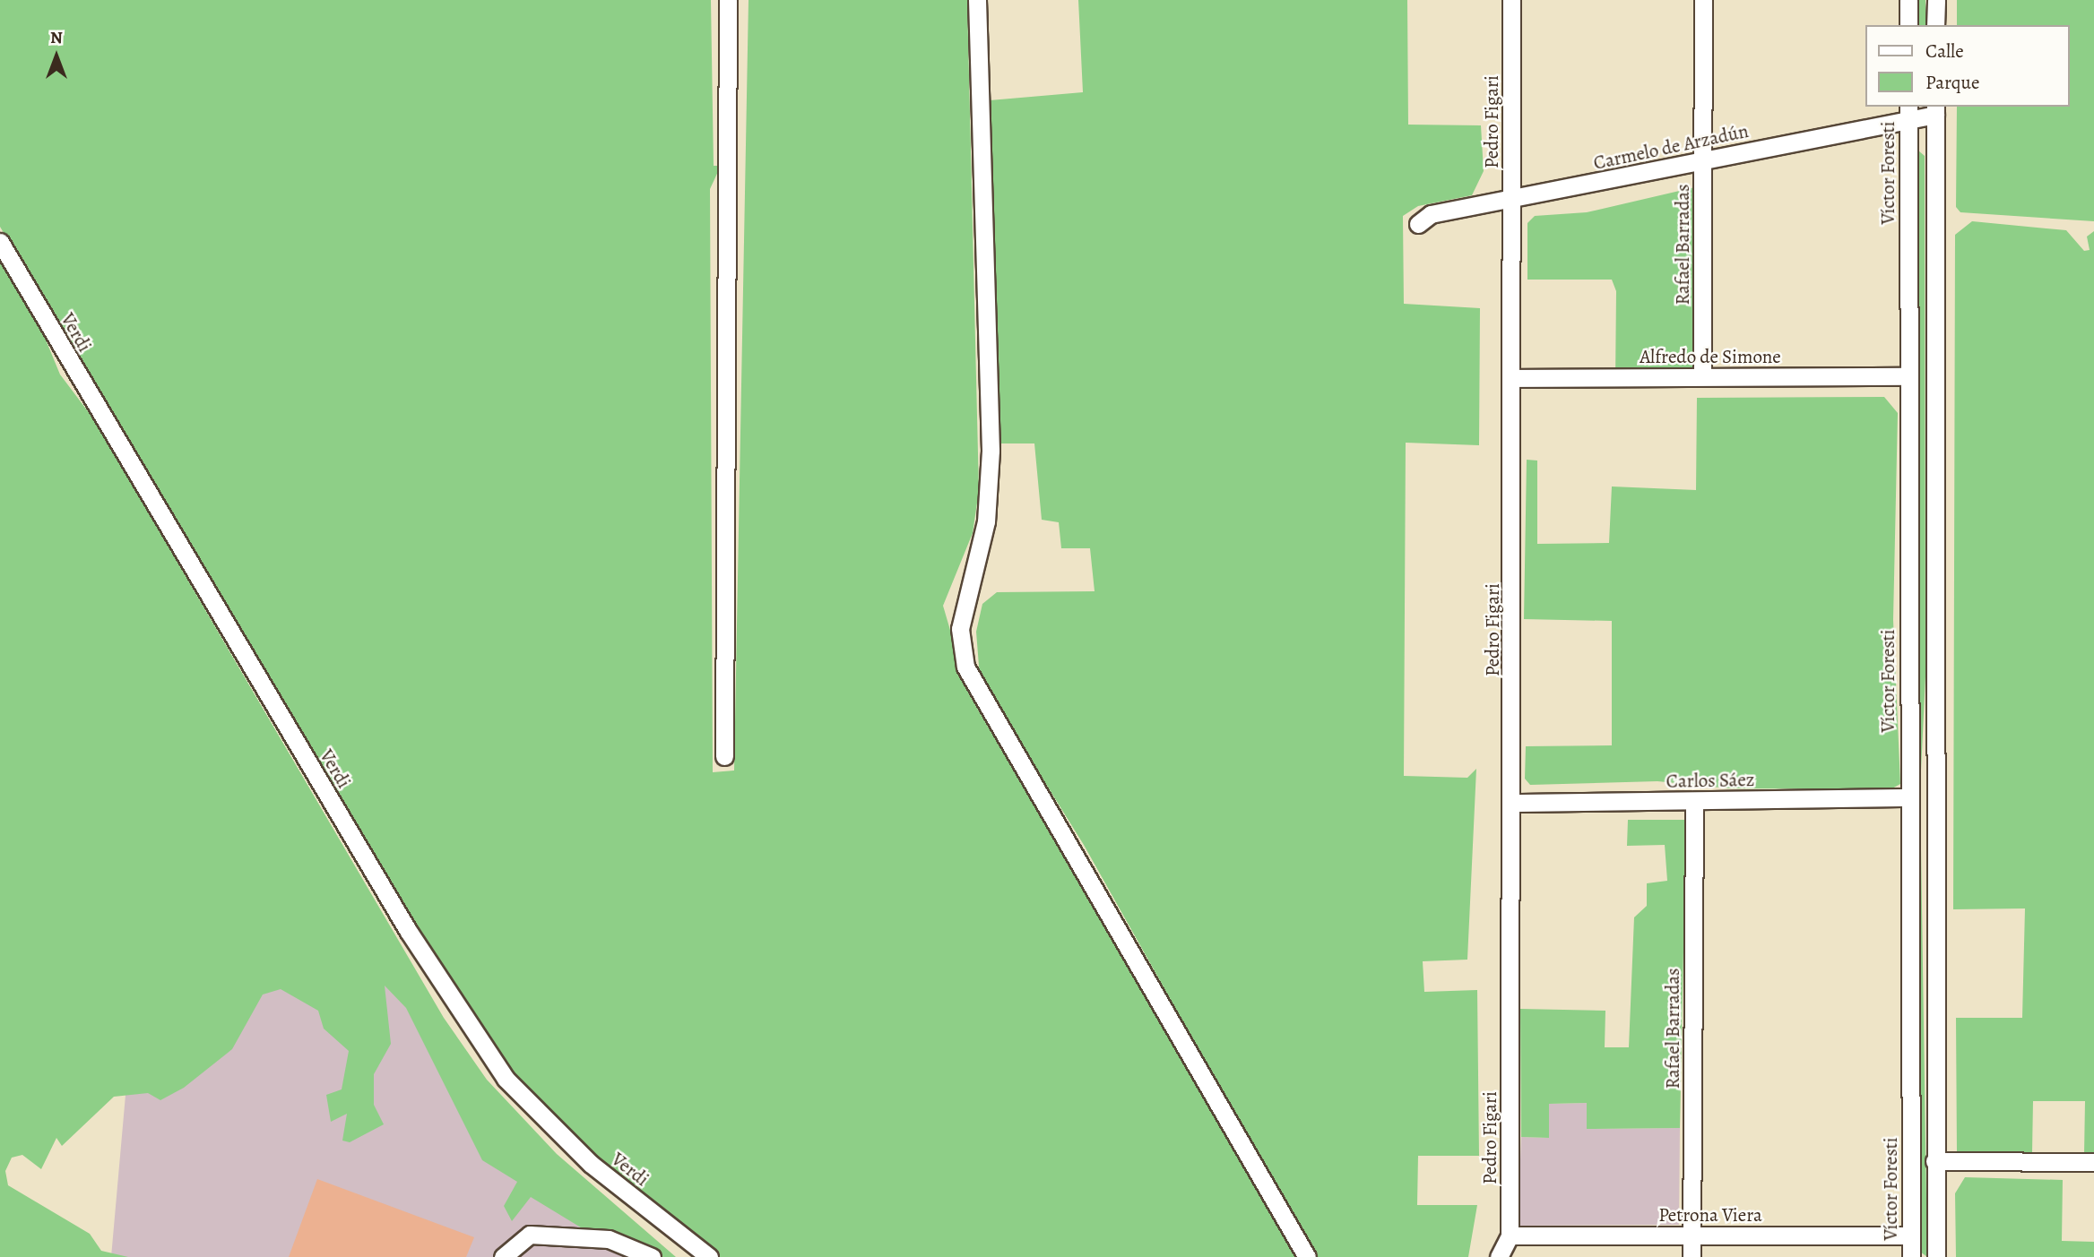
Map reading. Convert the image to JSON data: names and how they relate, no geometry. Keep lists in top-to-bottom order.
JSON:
{
  "streets": {
    "street": [
      "Pedro Figari",
      "Carmelo de Arzadún",
      "Víctor Foresti",
      "Rafael Barradas",
      "Verdi",
      "Alfredo de Simone",
      "Carlos Sáez",
      "Petrona Viera"
    ]
  },
  "crossings": [
    ["Pedro Figari", "Carmelo de Arzadún"],
    ["Pedro Figari", "Alfredo de Simone"],
    ["Pedro Figari", "Carlos Sáez"],
    ["Pedro Figari", "Petrona Viera"],
    ["Carmelo de Arzadún", "Víctor Foresti"],
    ["Carmelo de Arzadún", "Rafael Barradas"],
    ["Víctor Foresti", "Alfredo de Simone"],
    ["Víctor Foresti", "Carlos Sáez"],
    ["Víctor Foresti", "Petrona Viera"],
    ["Rafael Barradas", "Alfredo de Simone"],
    ["Rafael Barradas", "Carlos Sáez"],
    ["Rafael Barradas", "Petrona Viera"]
  ],
  "legend": ["Calle", "Parque"],
  "north": "top"
}
